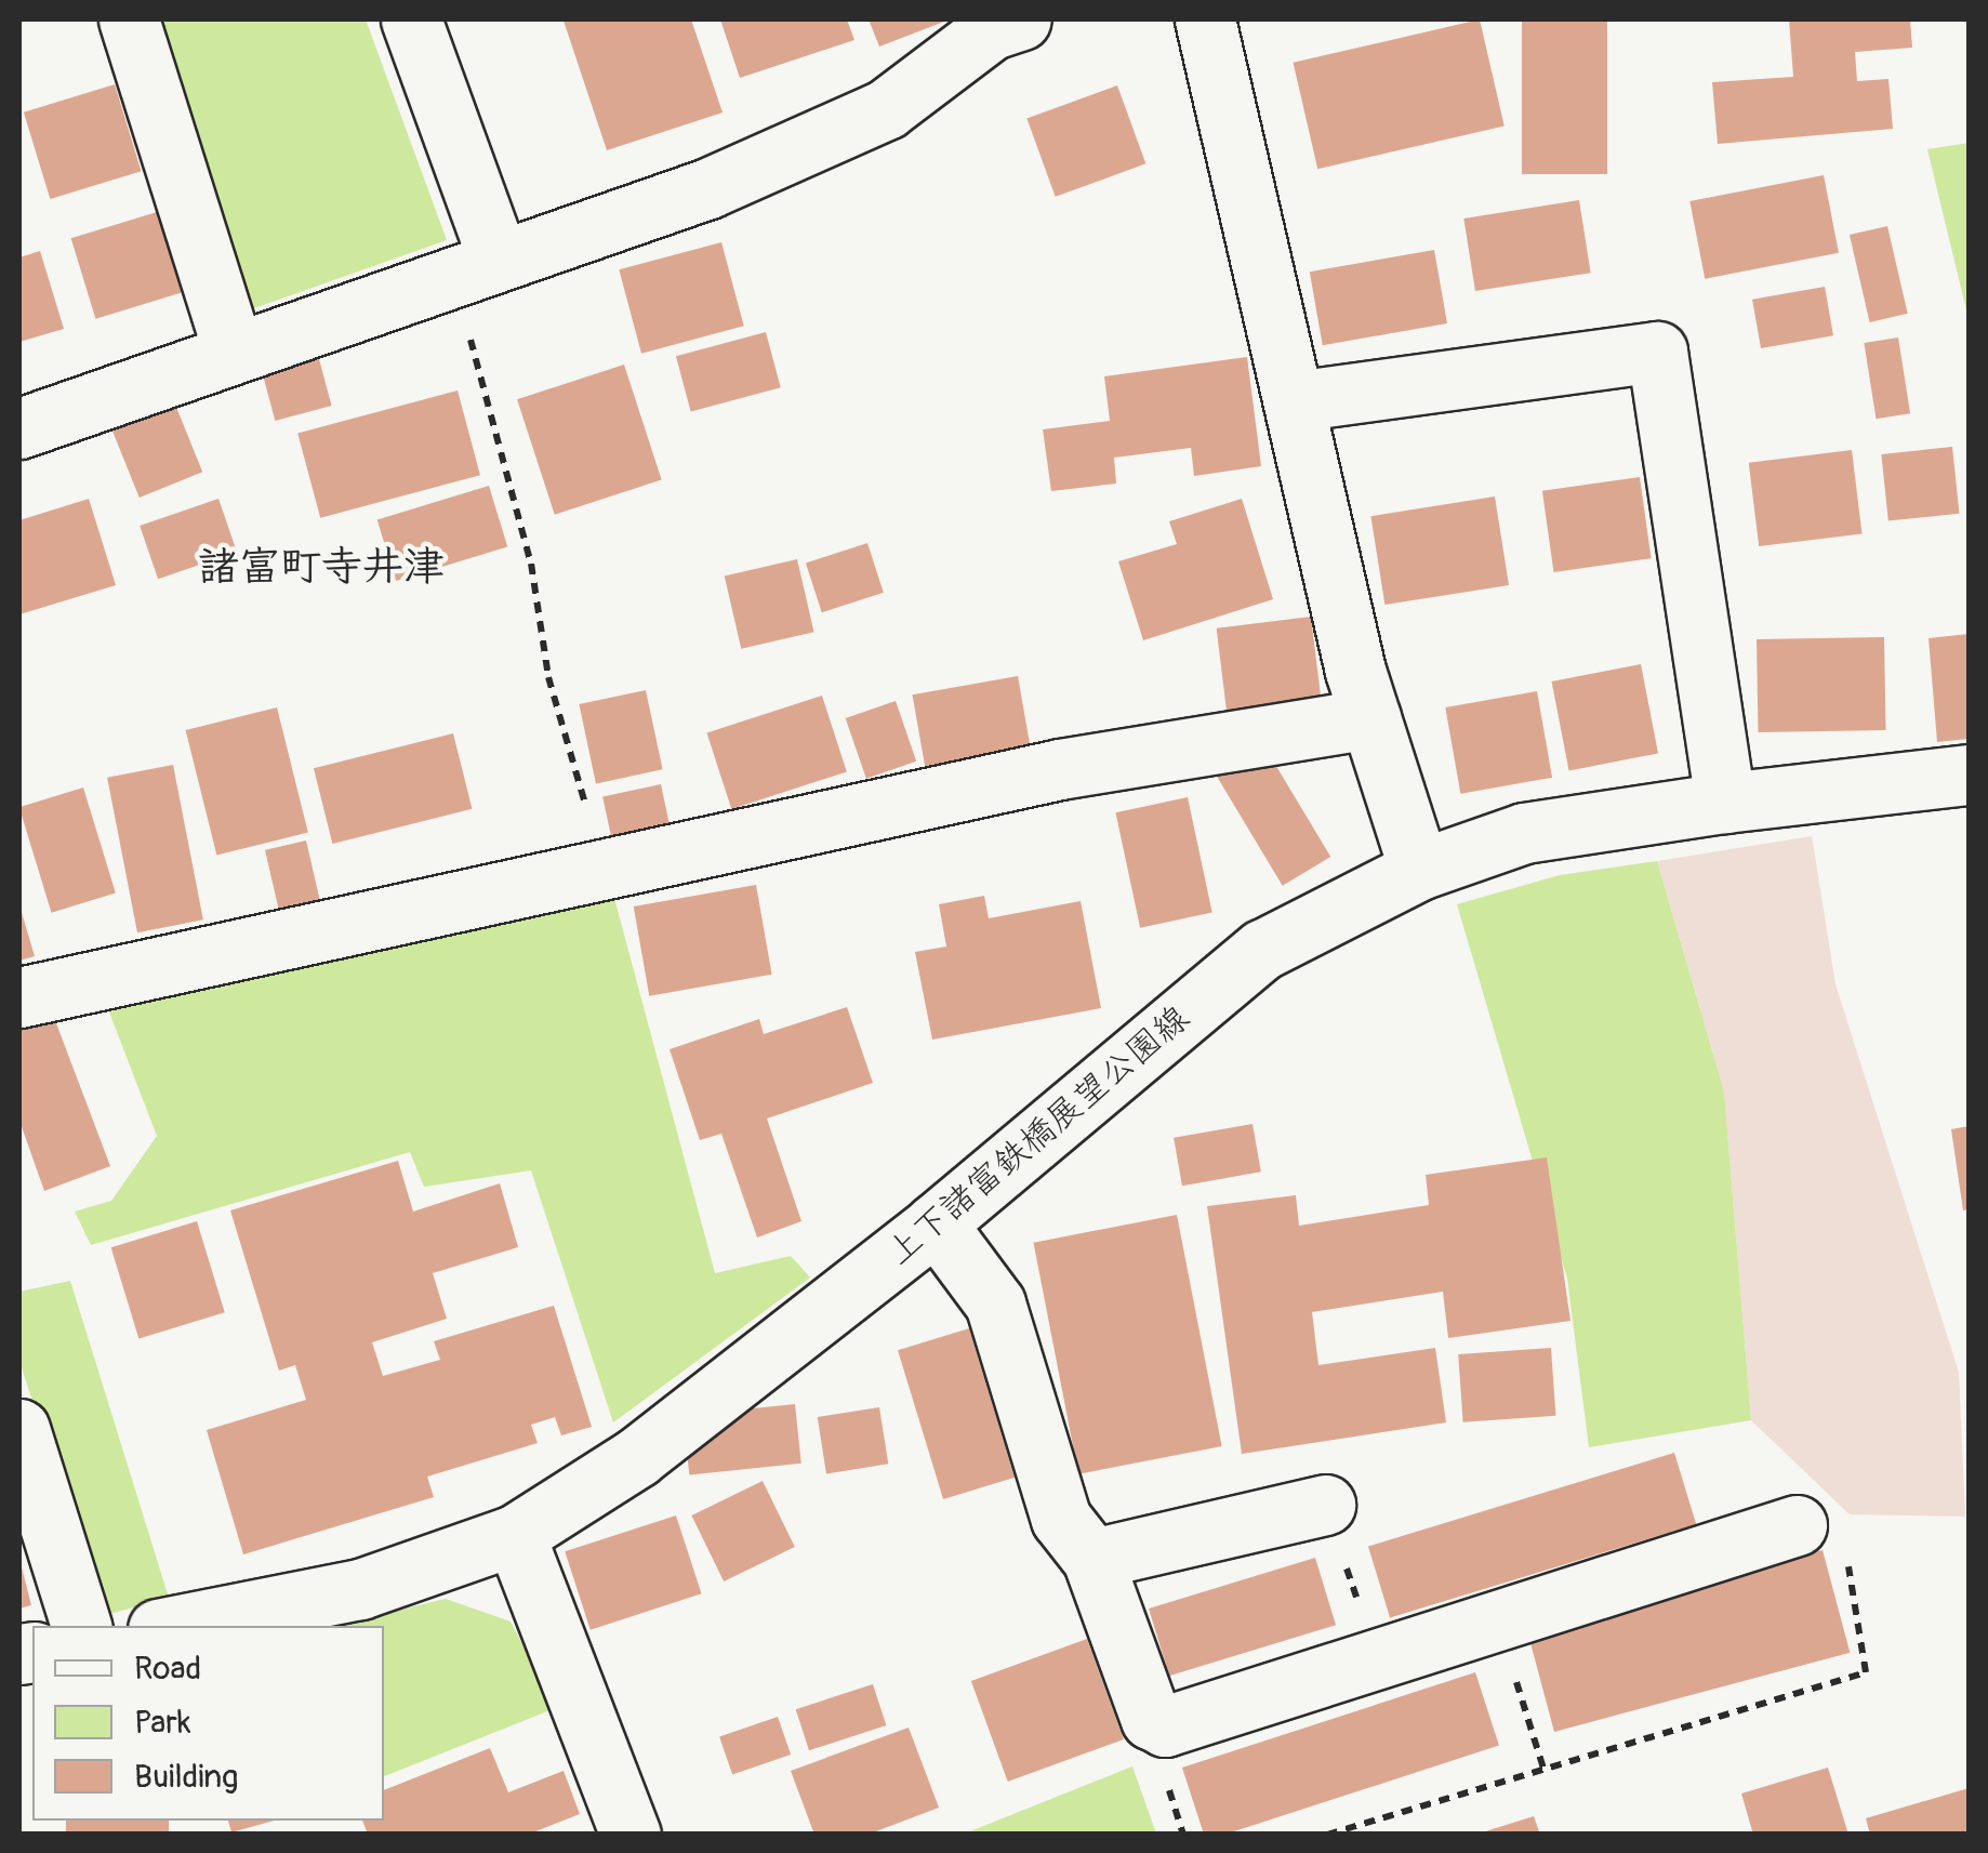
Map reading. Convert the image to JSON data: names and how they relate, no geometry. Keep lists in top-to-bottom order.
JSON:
{
  "streets": {
    "street": ["上下諸富鉄橋展望公園線"]
  },
  "districts": ["諸富町寺井津"],
  "legend": ["Road", "Park", "Building"]
}
